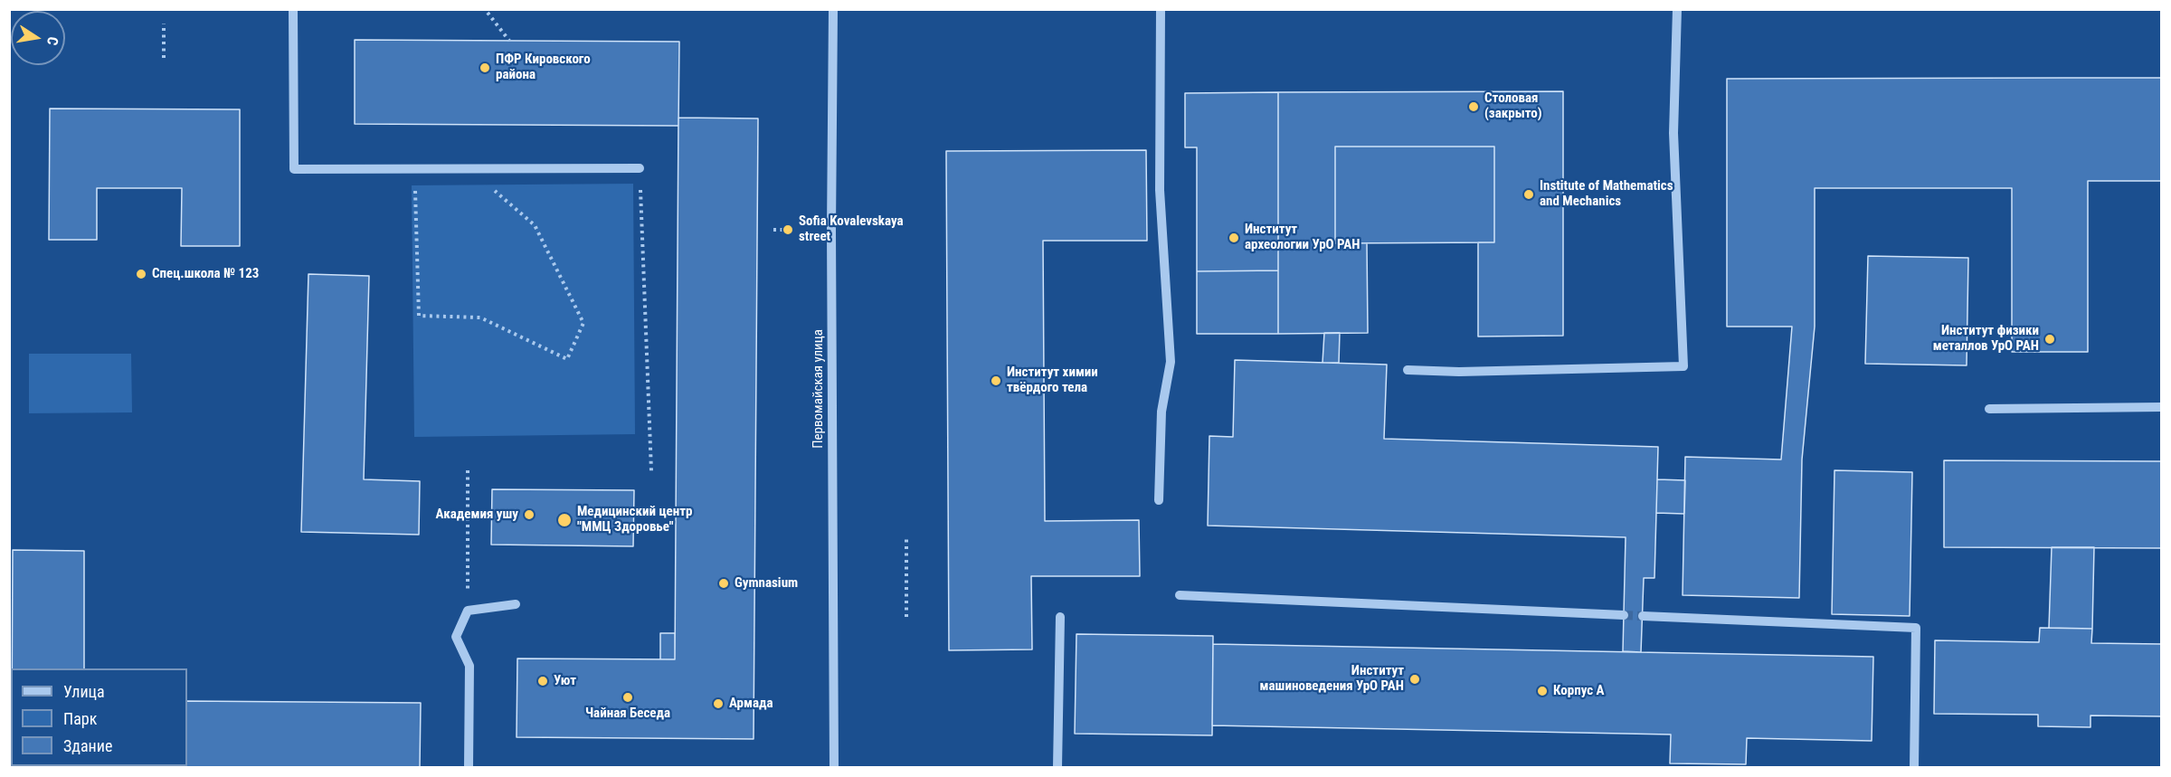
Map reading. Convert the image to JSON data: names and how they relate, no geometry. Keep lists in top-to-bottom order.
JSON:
{
  "streets": {
    "street": ["Первомайская улица"]
  },
  "places": [
    "ПФР Кировского района",
    "Столовая (закрыто)",
    "Institute of Mathematics and Mechanics",
    "Sofia Kovalevskaya street",
    "Институт археологии УрО РАН",
    "Спец.школа № 123",
    "Институт физики металлов УрО РАН",
    "Институт химии твёрдого тела",
    "Академия ушу",
    "Медицинский центр \"ММЦ Здоровье\"",
    "Gymnasium",
    "Институт машиноведения УрО РАН",
    "Уют",
    "Корпус А",
    "Чайная Беседа",
    "Армада"
  ],
  "legend": ["Улица", "Парк", "Здание"],
  "north": "right"
}
